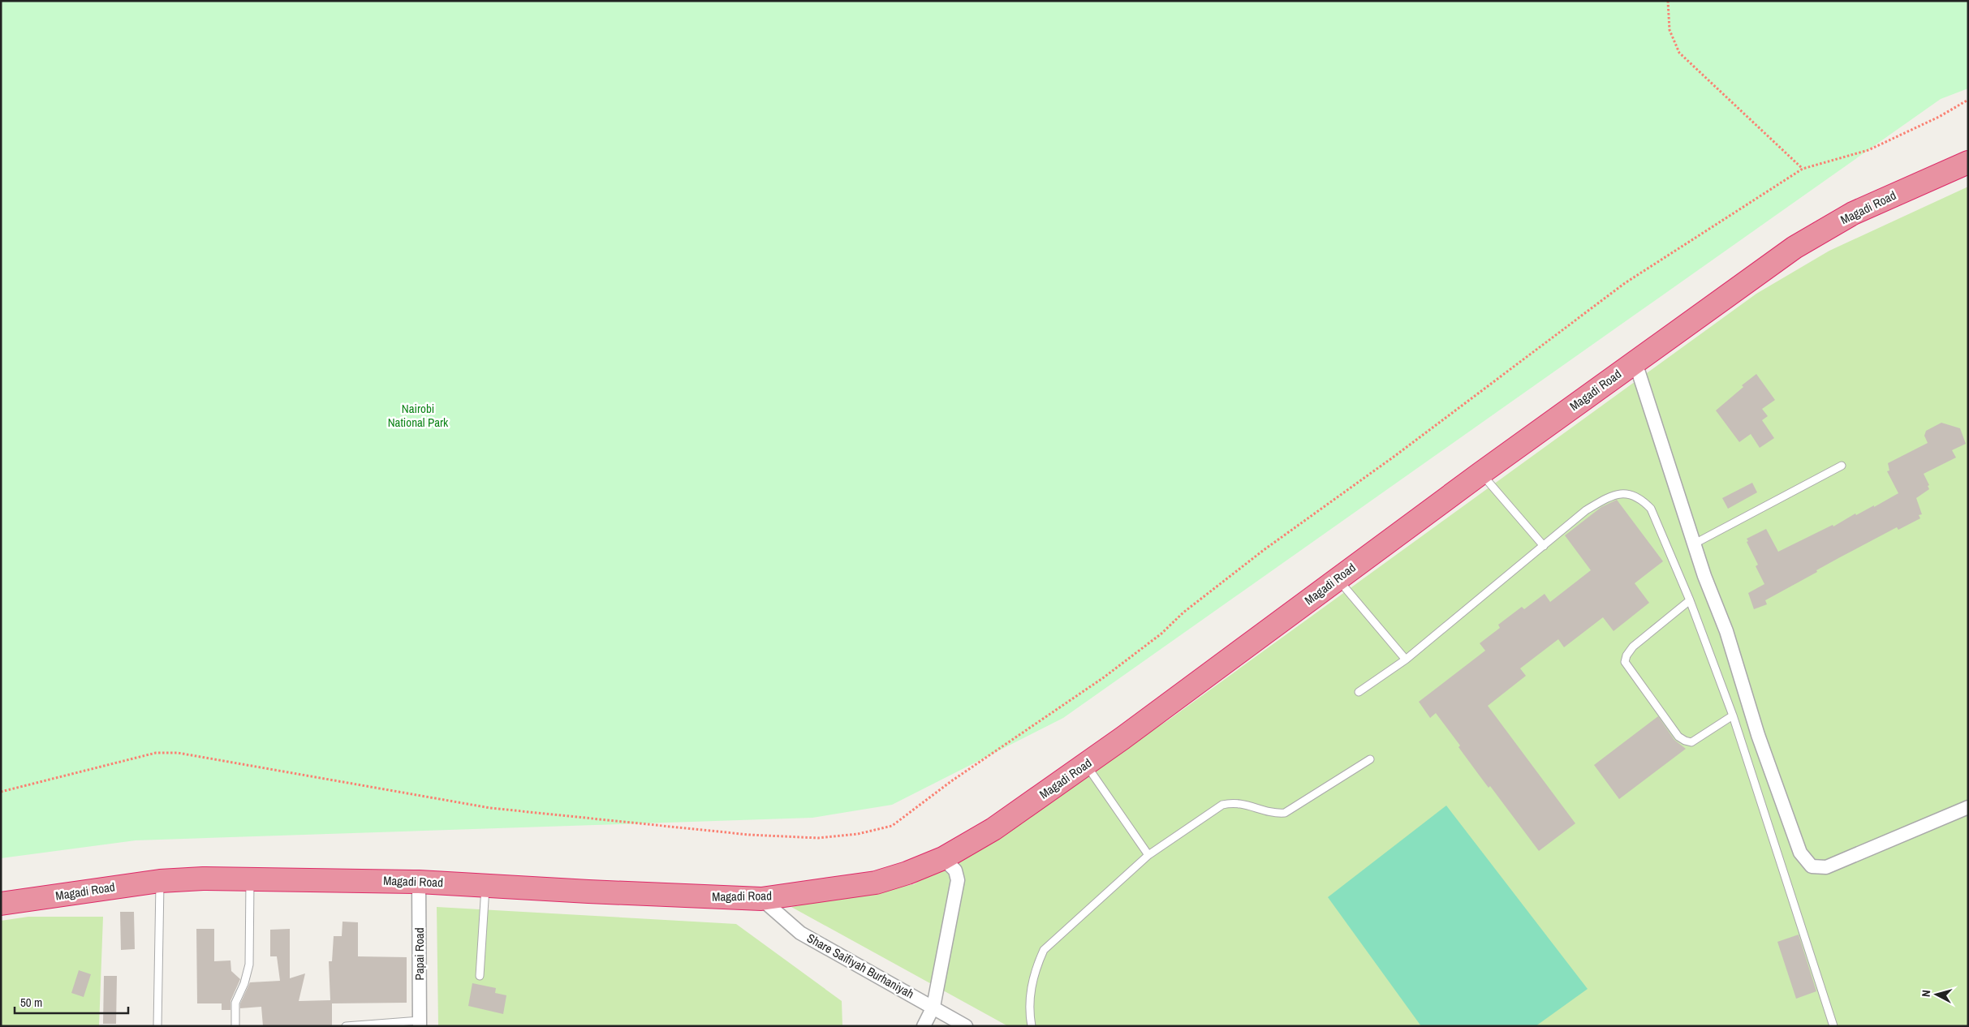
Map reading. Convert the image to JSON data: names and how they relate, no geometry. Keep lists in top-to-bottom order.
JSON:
{
  "streets": {
    "highway": ["Magadi Road"],
    "street": ["Papai Road", "Share Saifiyah Burhaniyah"]
  },
  "crossings": [
    ["Magadi Road", "Papai Road"],
    ["Magadi Road", "Share Saifiyah Burhaniyah"]
  ],
  "parks": ["Nairobi National Park"],
  "scale_bar": "50 m",
  "north": "left"
}
